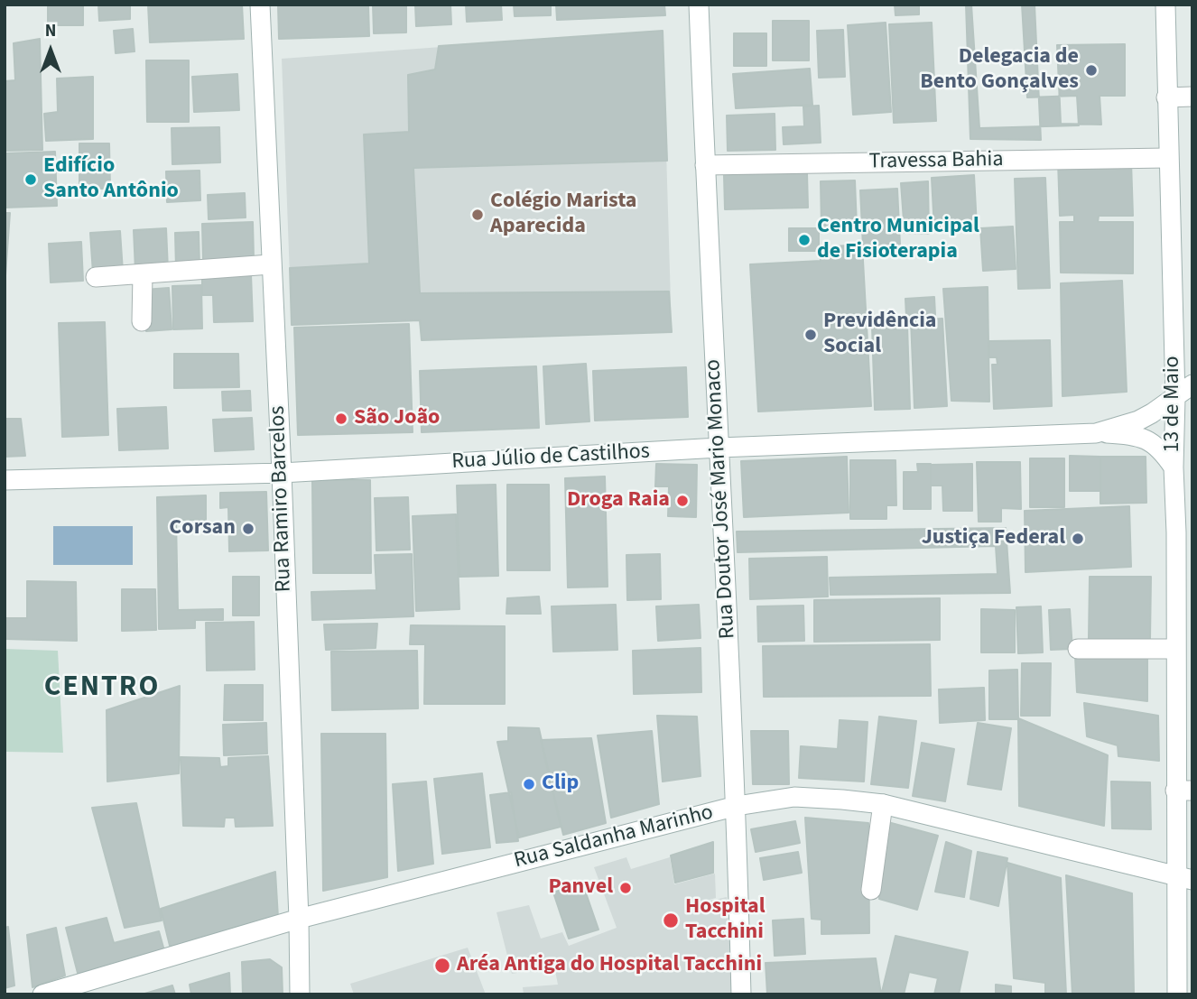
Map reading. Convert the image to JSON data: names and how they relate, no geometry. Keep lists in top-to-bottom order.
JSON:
{
  "streets": {
    "main road": [
      "Travessa Bahia",
      "13 de Maio",
      "Rua Júlio de Castilhos",
      "Rua Ramiro Barcelos",
      "Rua Doutor José Mario Monaco",
      "Rua Saldanha Marinho"
    ]
  },
  "crossings": [
    ["Travessa Bahia", "13 de Maio"],
    ["Travessa Bahia", "Rua Doutor José Mario Monaco"],
    ["13 de Maio", "Rua Júlio de Castilhos"],
    ["13 de Maio", "Rua Saldanha Marinho"],
    ["Rua Júlio de Castilhos", "Rua Ramiro Barcelos"],
    ["Rua Júlio de Castilhos", "Rua Doutor José Mario Monaco"],
    ["Rua Ramiro Barcelos", "Rua Saldanha Marinho"],
    ["Rua Doutor José Mario Monaco", "Rua Saldanha Marinho"]
  ],
  "districts": ["CENTRO"],
  "places": [
    "Delegacia de Bento Gonçalves",
    "Edifício Santo Antônio",
    "Colégio Marista Aparecida",
    "Centro Municipal de Fisioterapia",
    "Previdência Social",
    "São João",
    "Droga Raia",
    "Corsan",
    "Justiça Federal",
    "Clip",
    "Panvel",
    "Hospital Tacchini",
    "Aréa Antiga do Hospital Tacchini"
  ],
  "north": "top"
}
